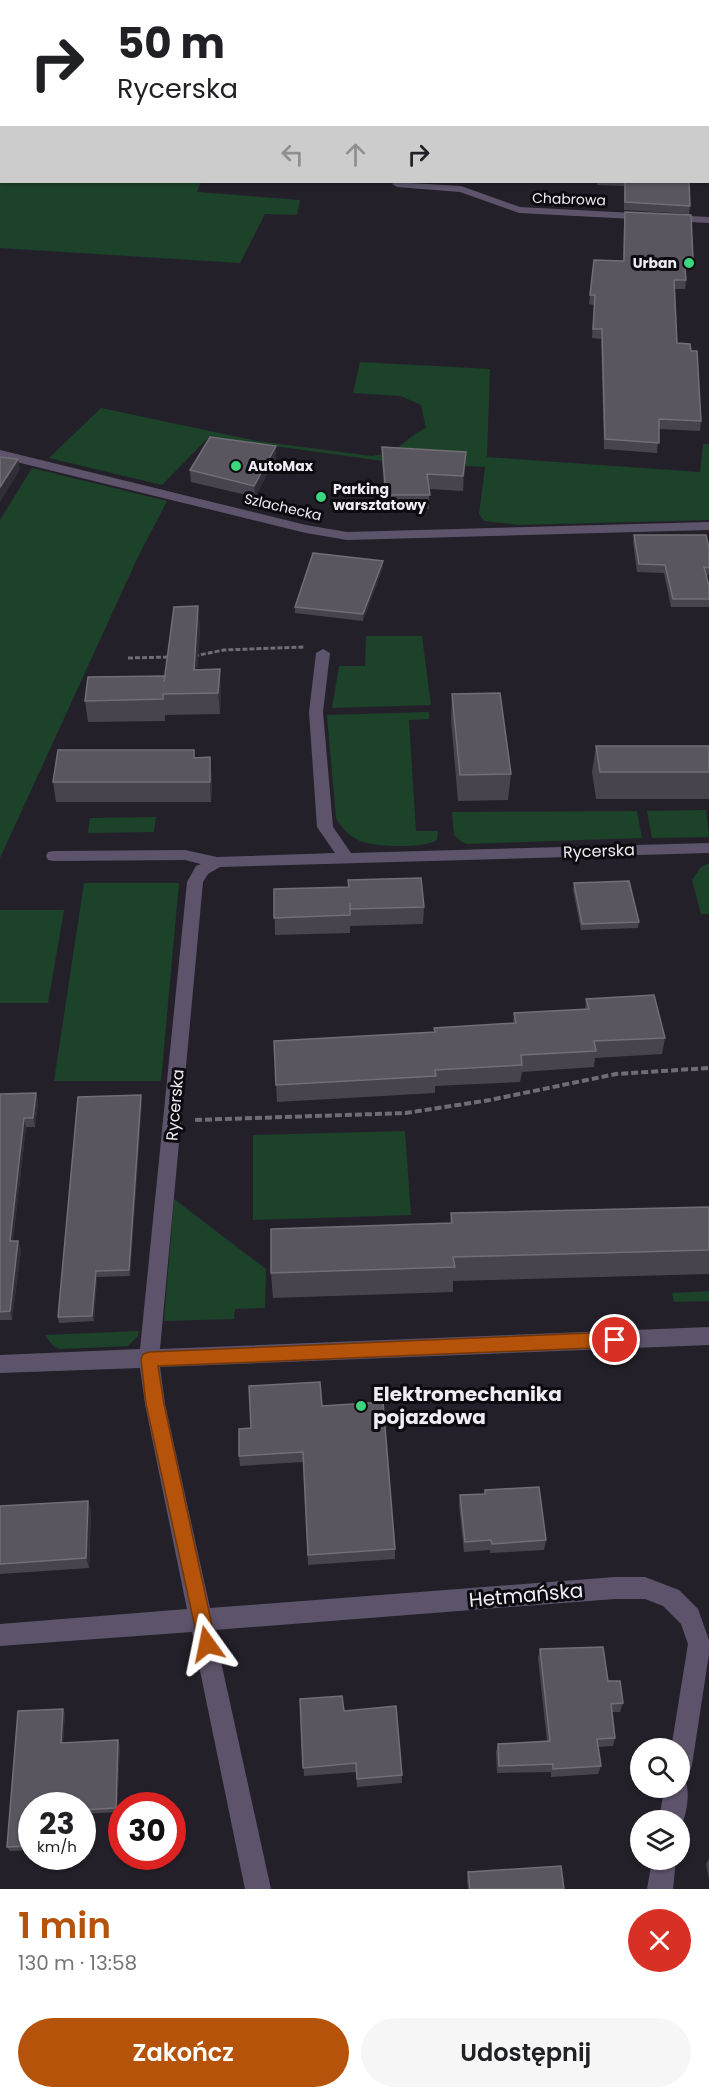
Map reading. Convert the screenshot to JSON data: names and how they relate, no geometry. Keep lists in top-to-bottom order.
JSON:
{
  "streets": {
    "street": [
      "Chabrowa",
      "Szlachecka",
      "Rycerska",
      "Hetmańska"
    ]
  },
  "places": [
    "Urban",
    "AutoMax",
    "Parking warsztatowy",
    "Elektromechanika pojazdowa"
  ],
  "page": {
    "turn": ["50 m", "Rycerska"],
    "speed": "23 km/h",
    "limit": "30",
    "heading": ["1 min", "130 m · 13:58"],
    "buttons": ["Zakończ", "Udostępnij"]
  }
}
